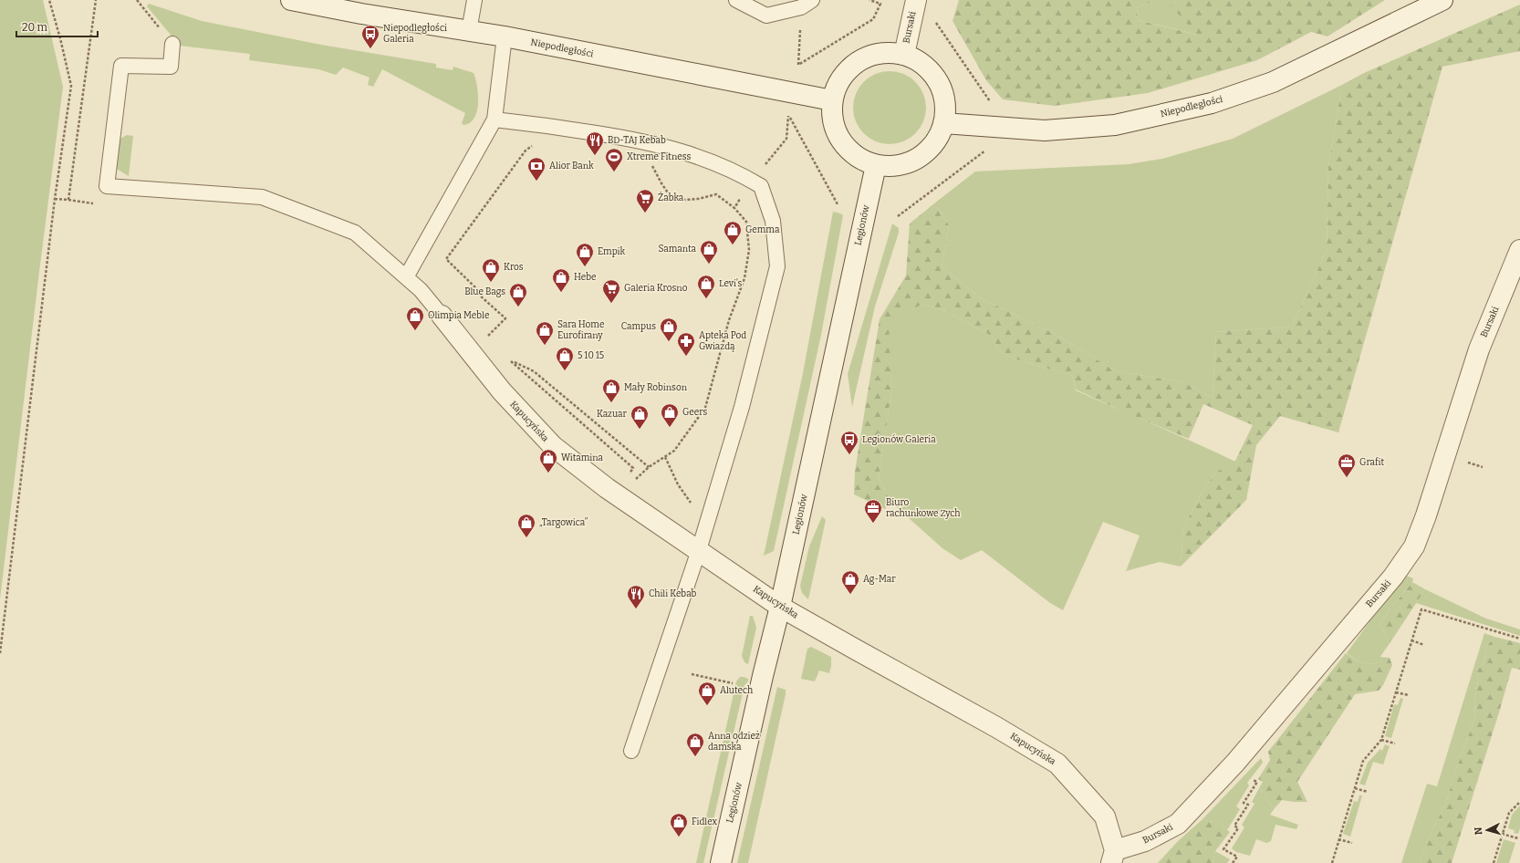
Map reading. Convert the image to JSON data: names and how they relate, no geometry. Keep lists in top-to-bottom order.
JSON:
{
  "streets": {
    "main road": [
      "Bursaki",
      "Niepodległości",
      "Legionów",
      "Kapucyńska"
    ]
  },
  "crossings": [
    ["Bursaki", "Niepodległości"],
    ["Bursaki", "Legionów"],
    ["Bursaki", "Kapucyńska"],
    ["Niepodległości", "Legionów"],
    ["Legionów", "Kapucyńska"]
  ],
  "places": {
    "bus stop": ["Niepodległości Galeria", "Legionów Galeria"],
    "restaurant": ["BD-TAJ Kebab", "Chili Kebab"],
    "sports": ["Xtreme Fitness"],
    "bank": ["Alior Bank"],
    "supermarket": ["Żabka", "Galeria Krosno"],
    "shop": [
      "Gemma",
      "Samanta",
      "Empik",
      "Kros",
      "Hebe",
      "Levi's",
      "Blue Bags",
      "Olimpia Meble",
      "Campus",
      "Sara Home Eurofirany",
      "5 10 15",
      "Mały Robinson",
      "Geers",
      "Kazuar",
      "Witamina",
      "„Targowica”",
      "Ag-Mar",
      "Alutech",
      "Anna odzież damska",
      "Fidlex"
    ],
    "pharmacy": ["Apteka Pod Gwiazdą"],
    "office": ["Grafit", "Biuro rachunkowe Zych"]
  },
  "scale_bar": "20 m",
  "north": "left"
}
